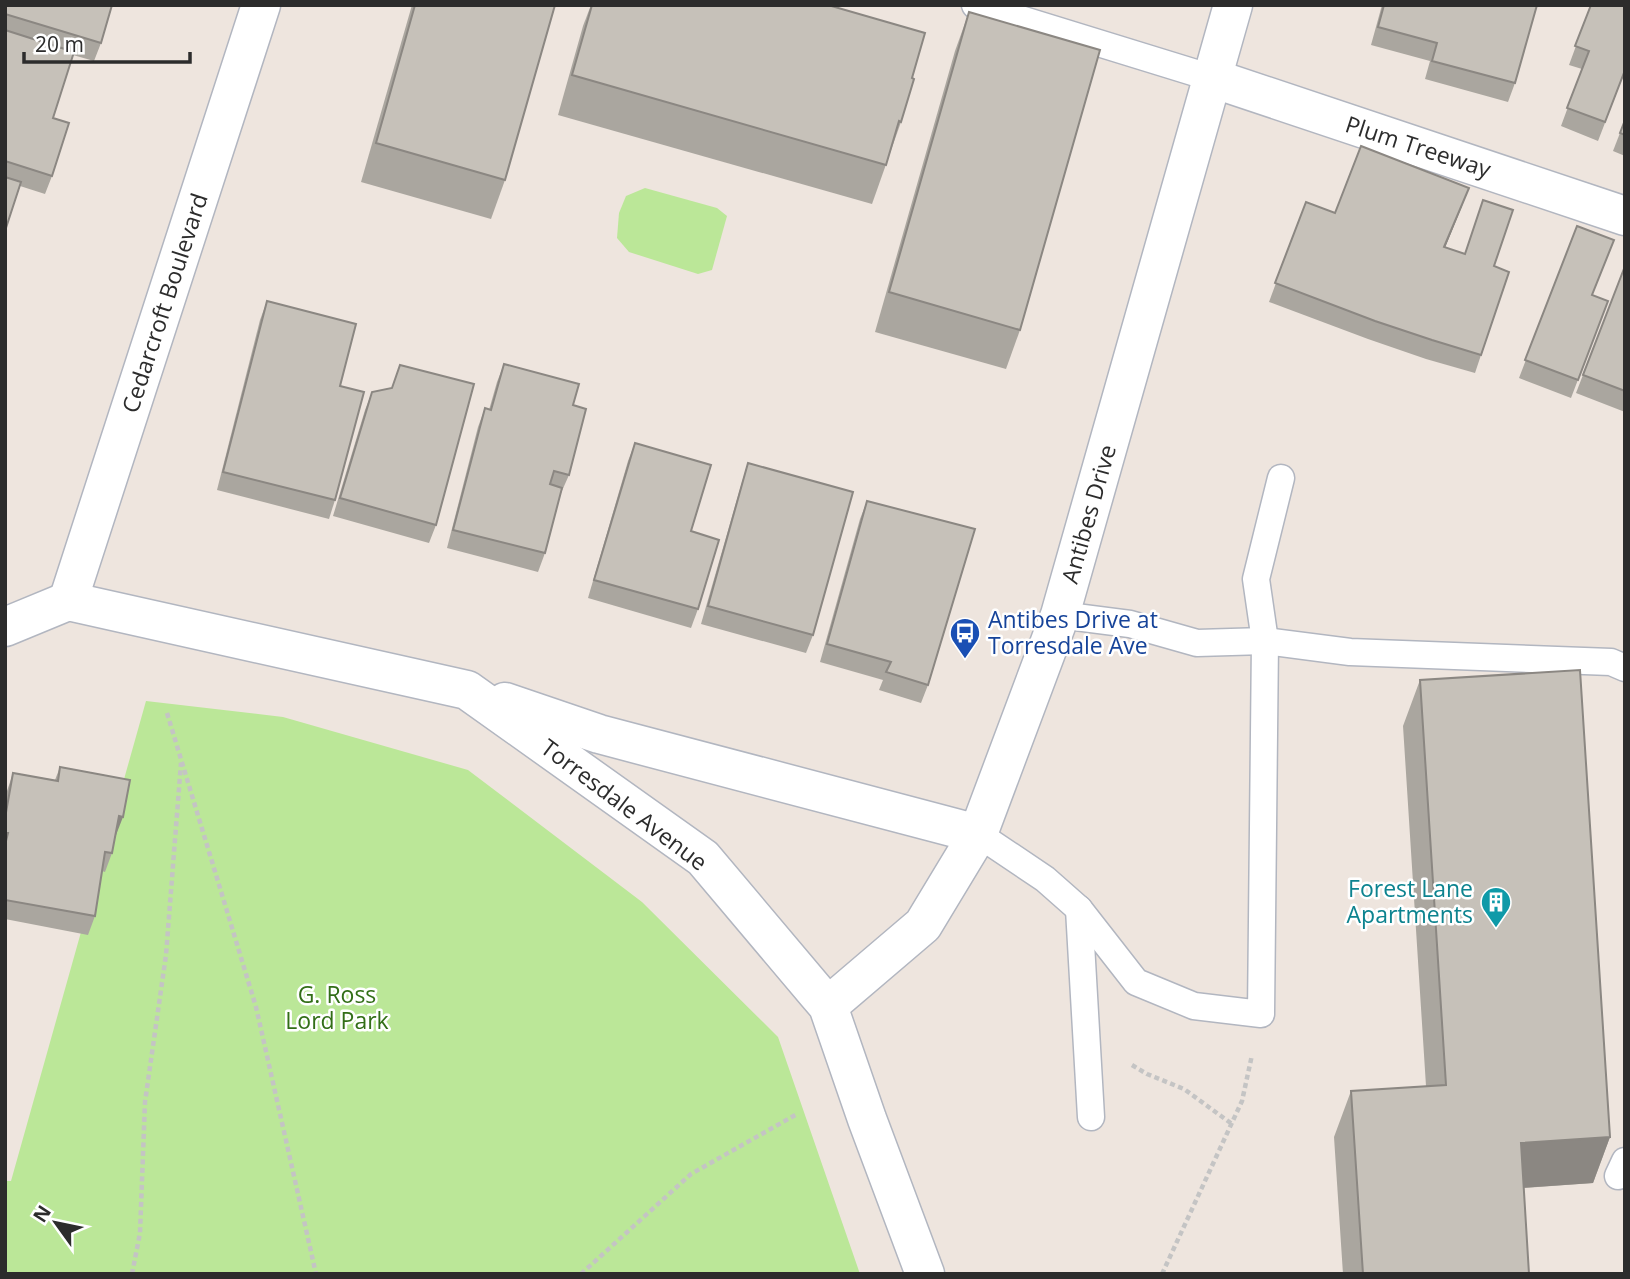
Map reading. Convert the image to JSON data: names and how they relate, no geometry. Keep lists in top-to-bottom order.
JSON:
{
  "streets": {
    "street": [
      "Plum Treeway",
      "Cedarcroft Boulevard",
      "Antibes Drive",
      "Torresdale Avenue"
    ]
  },
  "crossings": [
    ["Plum Treeway", "Antibes Drive"],
    ["Cedarcroft Boulevard", "Torresdale Avenue"],
    ["Antibes Drive", "Torresdale Avenue"]
  ],
  "parks": ["G. Ross Lord Park"],
  "places": {
    "bus stop": ["Antibes Drive at Torresdale Ave"],
    "building": ["Forest Lane Apartments"]
  },
  "scale_bar": "20 m",
  "north": "top left"
}
